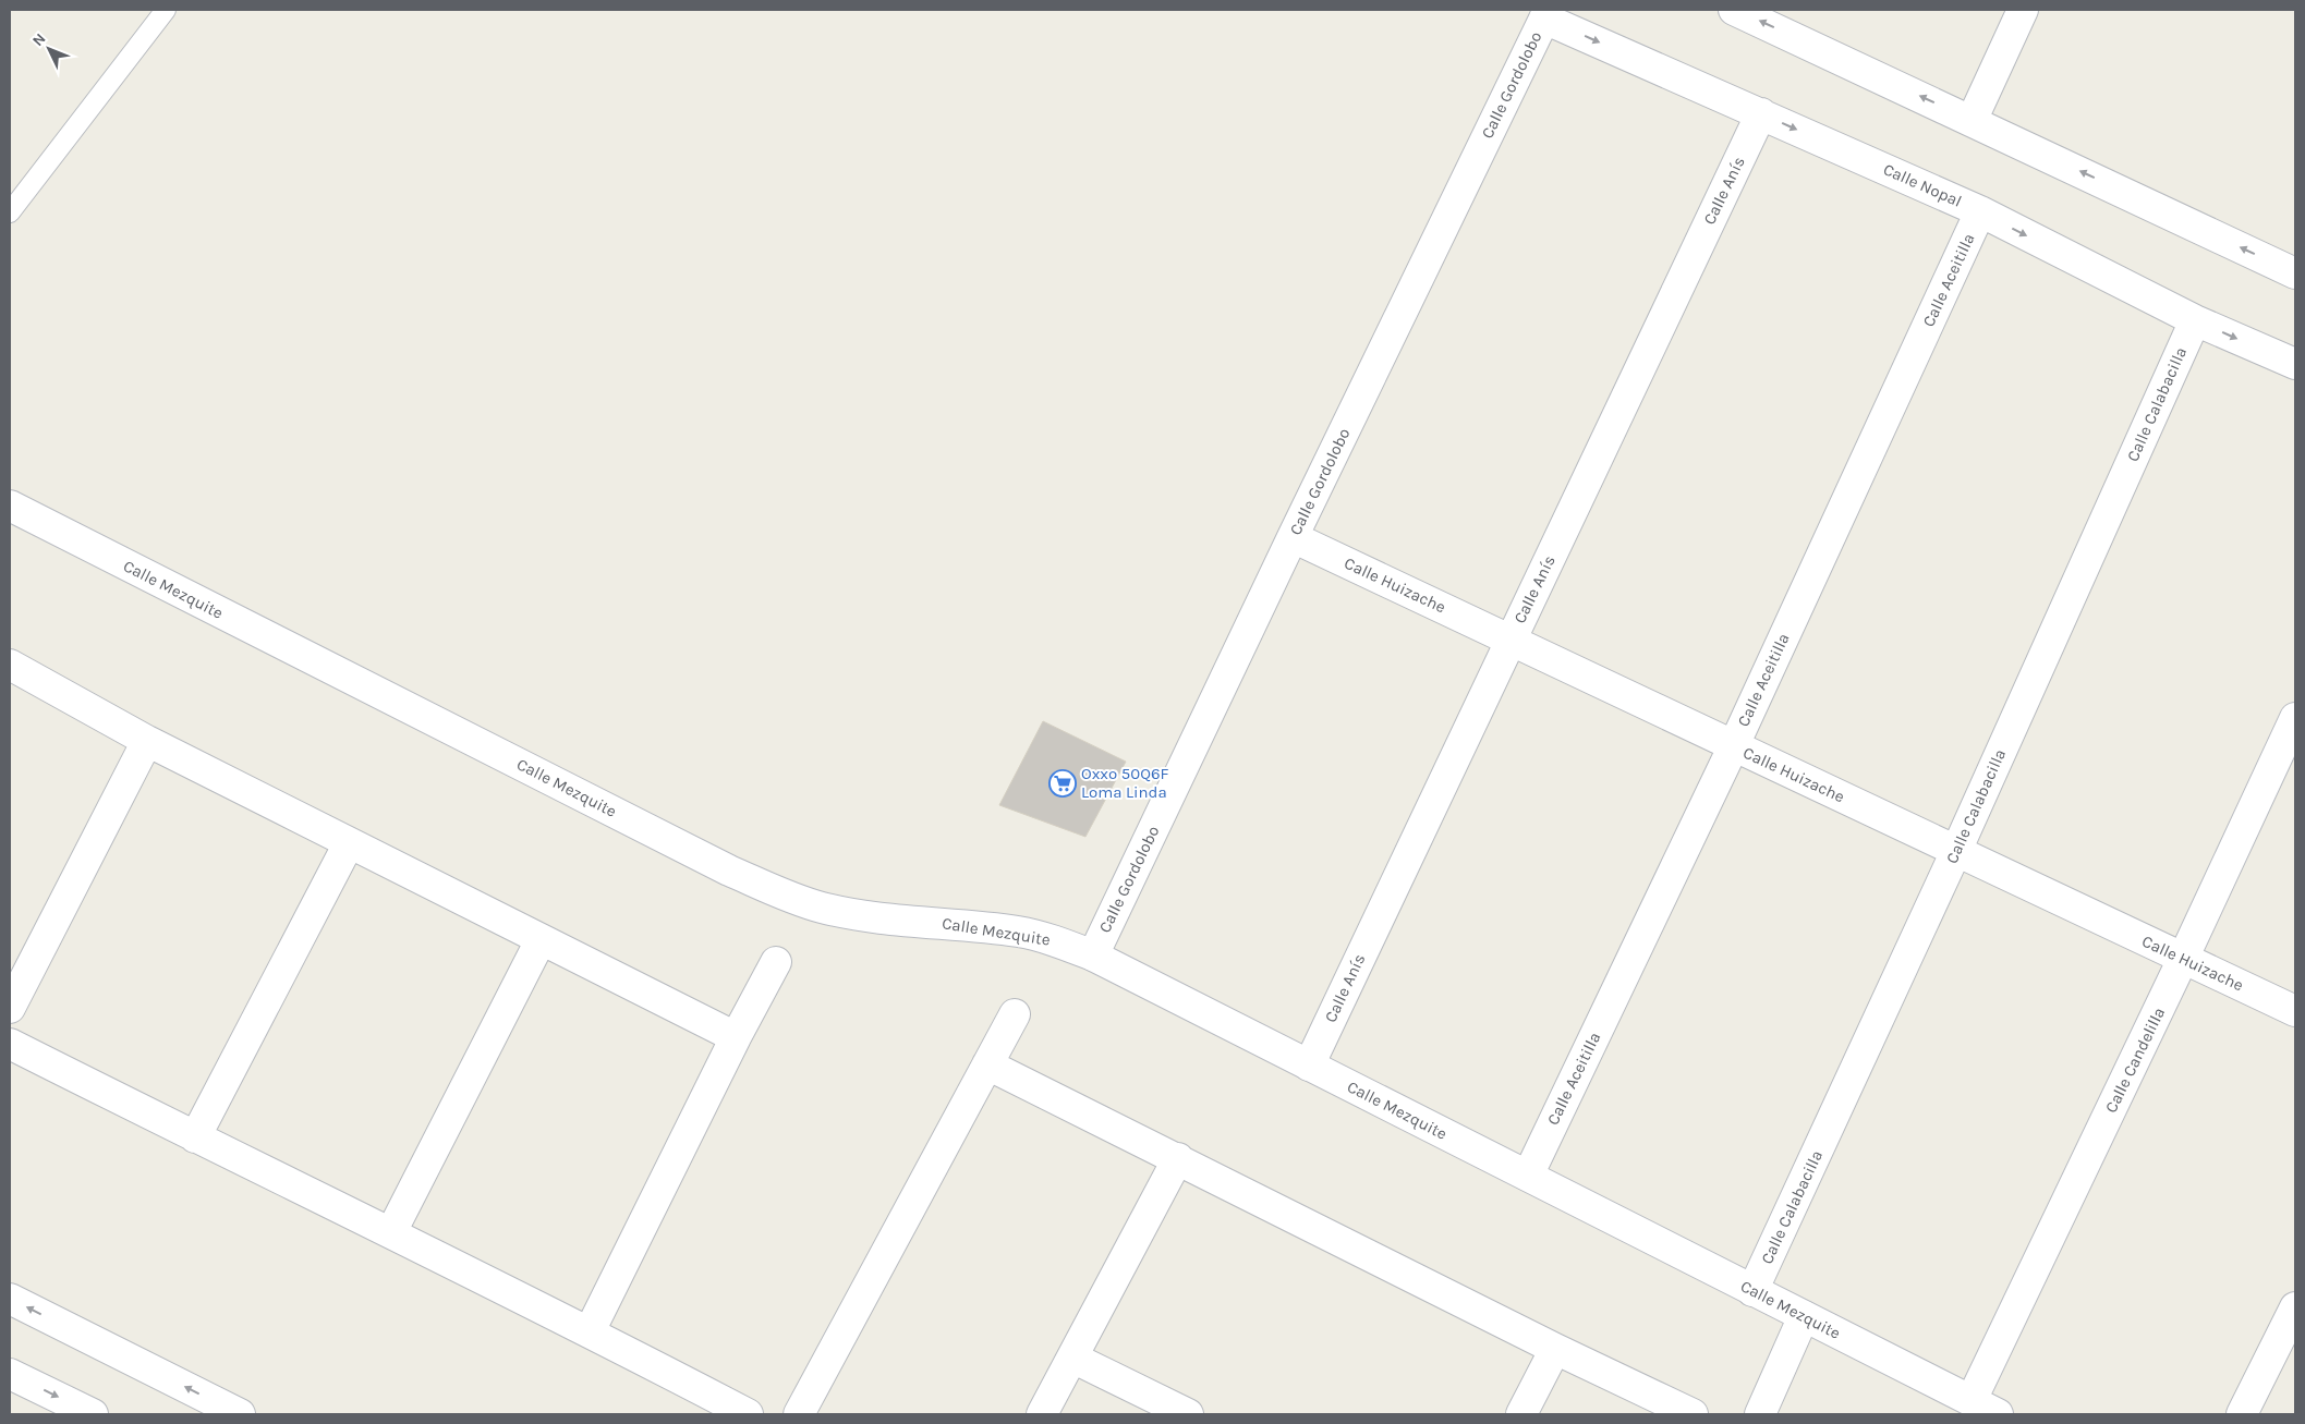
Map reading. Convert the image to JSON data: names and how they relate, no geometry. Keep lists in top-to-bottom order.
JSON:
{
  "streets": {
    "street": [
      "Calle Gordolobo",
      "Calle Nopal",
      "Calle Anís",
      "Calle Aceitilla",
      "Calle Calabacilla",
      "Calle Huizache",
      "Calle Mezquite",
      "Calle Candelilla"
    ]
  },
  "crossings": [
    ["Calle Gordolobo", "Calle Nopal"],
    ["Calle Gordolobo", "Calle Huizache"],
    ["Calle Gordolobo", "Calle Mezquite"],
    ["Calle Nopal", "Calle Anís"],
    ["Calle Nopal", "Calle Aceitilla"],
    ["Calle Nopal", "Calle Calabacilla"],
    ["Calle Anís", "Calle Huizache"],
    ["Calle Anís", "Calle Mezquite"],
    ["Calle Aceitilla", "Calle Huizache"],
    ["Calle Aceitilla", "Calle Mezquite"],
    ["Calle Calabacilla", "Calle Huizache"],
    ["Calle Calabacilla", "Calle Mezquite"],
    ["Calle Huizache", "Calle Candelilla"],
    ["Calle Mezquite", "Calle Candelilla"]
  ],
  "places": {
    "supermarket": ["Oxxo 50Q6F Loma Linda"]
  },
  "north": "top left"
}
